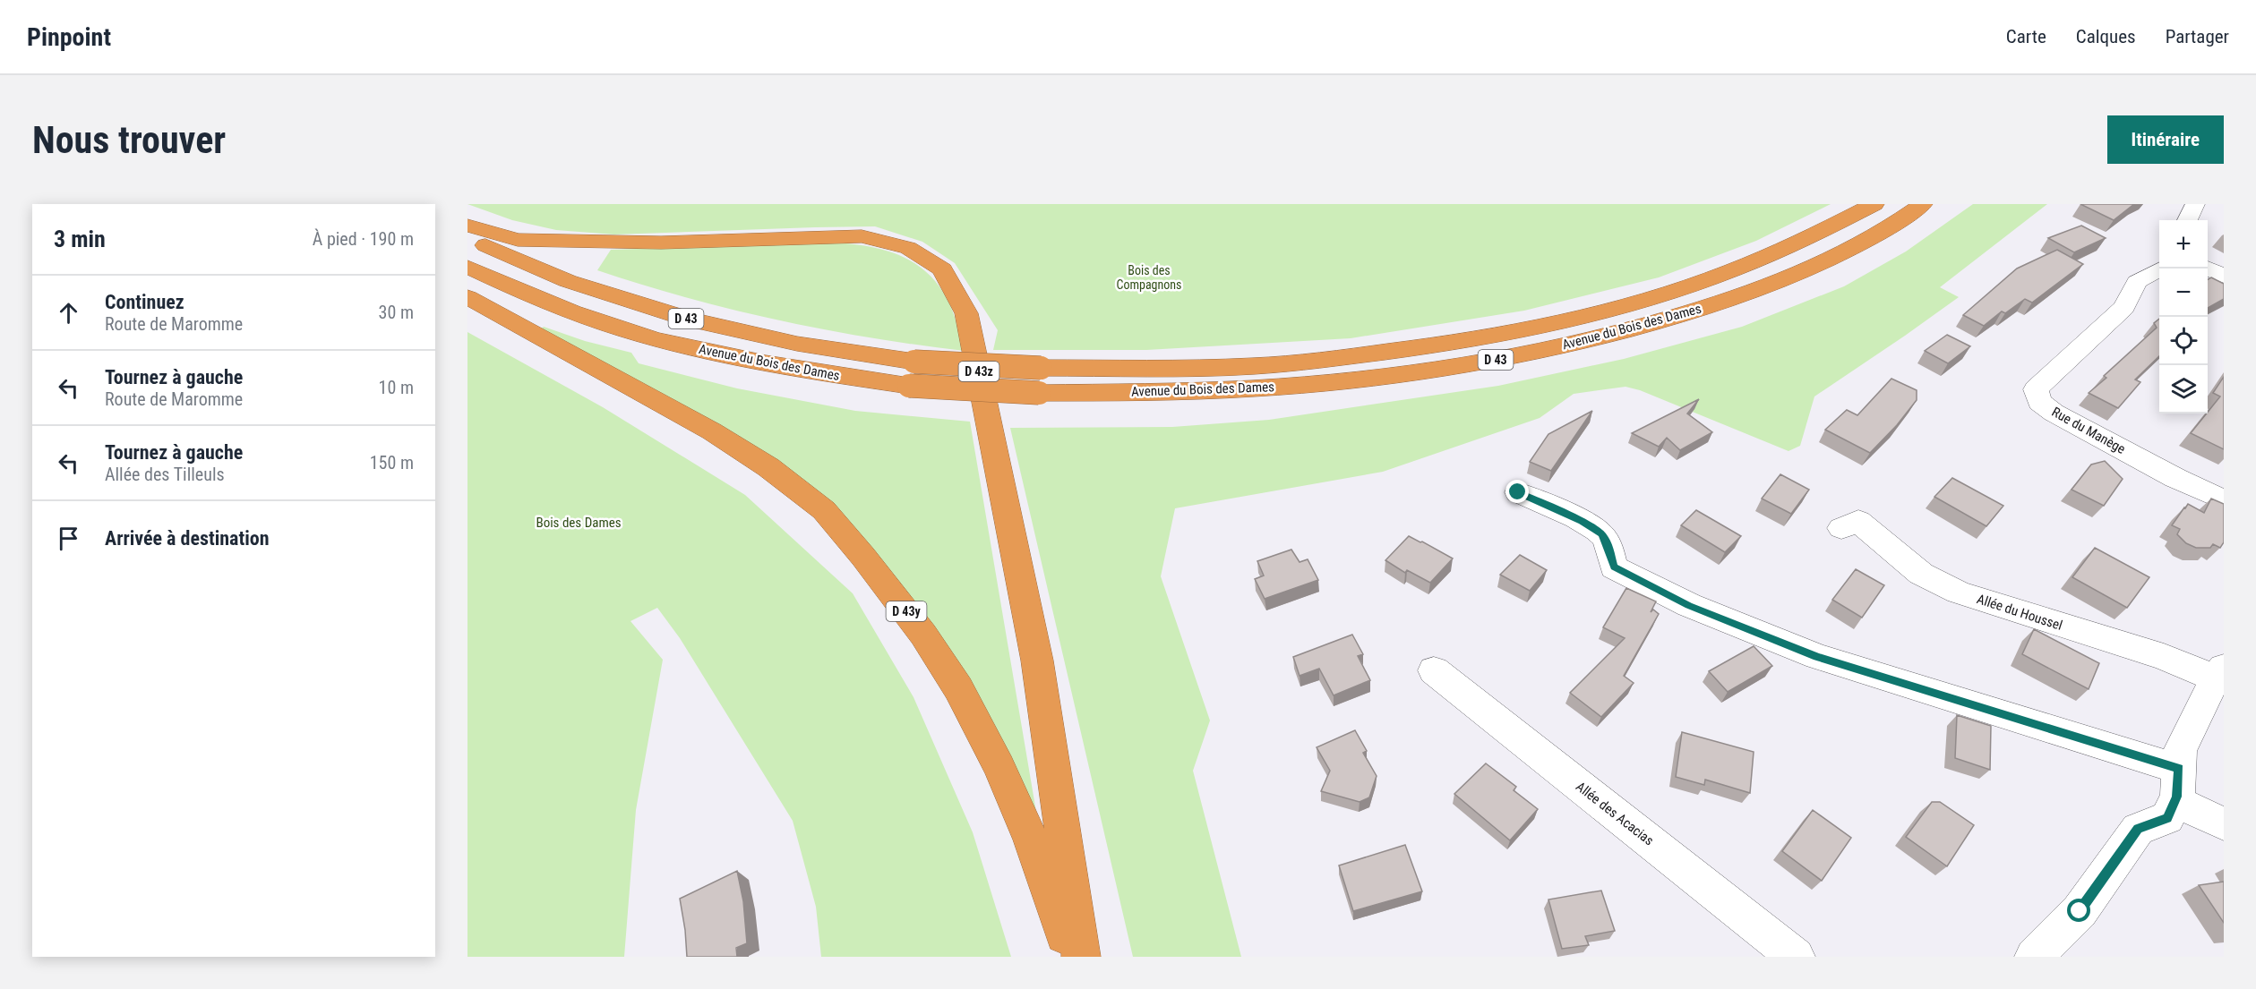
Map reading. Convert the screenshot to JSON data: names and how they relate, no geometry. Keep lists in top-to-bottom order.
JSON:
{
  "streets": {
    "highway": [
      "D 43",
      "Avenue du Bois des Dames",
      "D 43z",
      "D 43y"
    ],
    "street": ["Rue du Manège", "Allée du Houssel", "Allée des Acacias"]
  },
  "parks": ["Bois des Compagnons", "Bois des Dames"],
  "page": {
    "header": "Pinpoint",
    "nav": ["Carte", "Calques", "Partager"],
    "buttons": "Itinéraire",
    "title": "Nous trouver",
    "heading": ["3 min", "À pied · 190 m"],
    "map_buttons": ["+", "−"],
    "list": [
      ["Continuez", "Route de Maromme", "30 m"],
      ["Tournez à gauche", "Route de Maromme", "10 m"],
      ["Tournez à gauche", "Allée des Tilleuls", "150 m"],
      "Arrivée à destination"
    ]
  }
}
